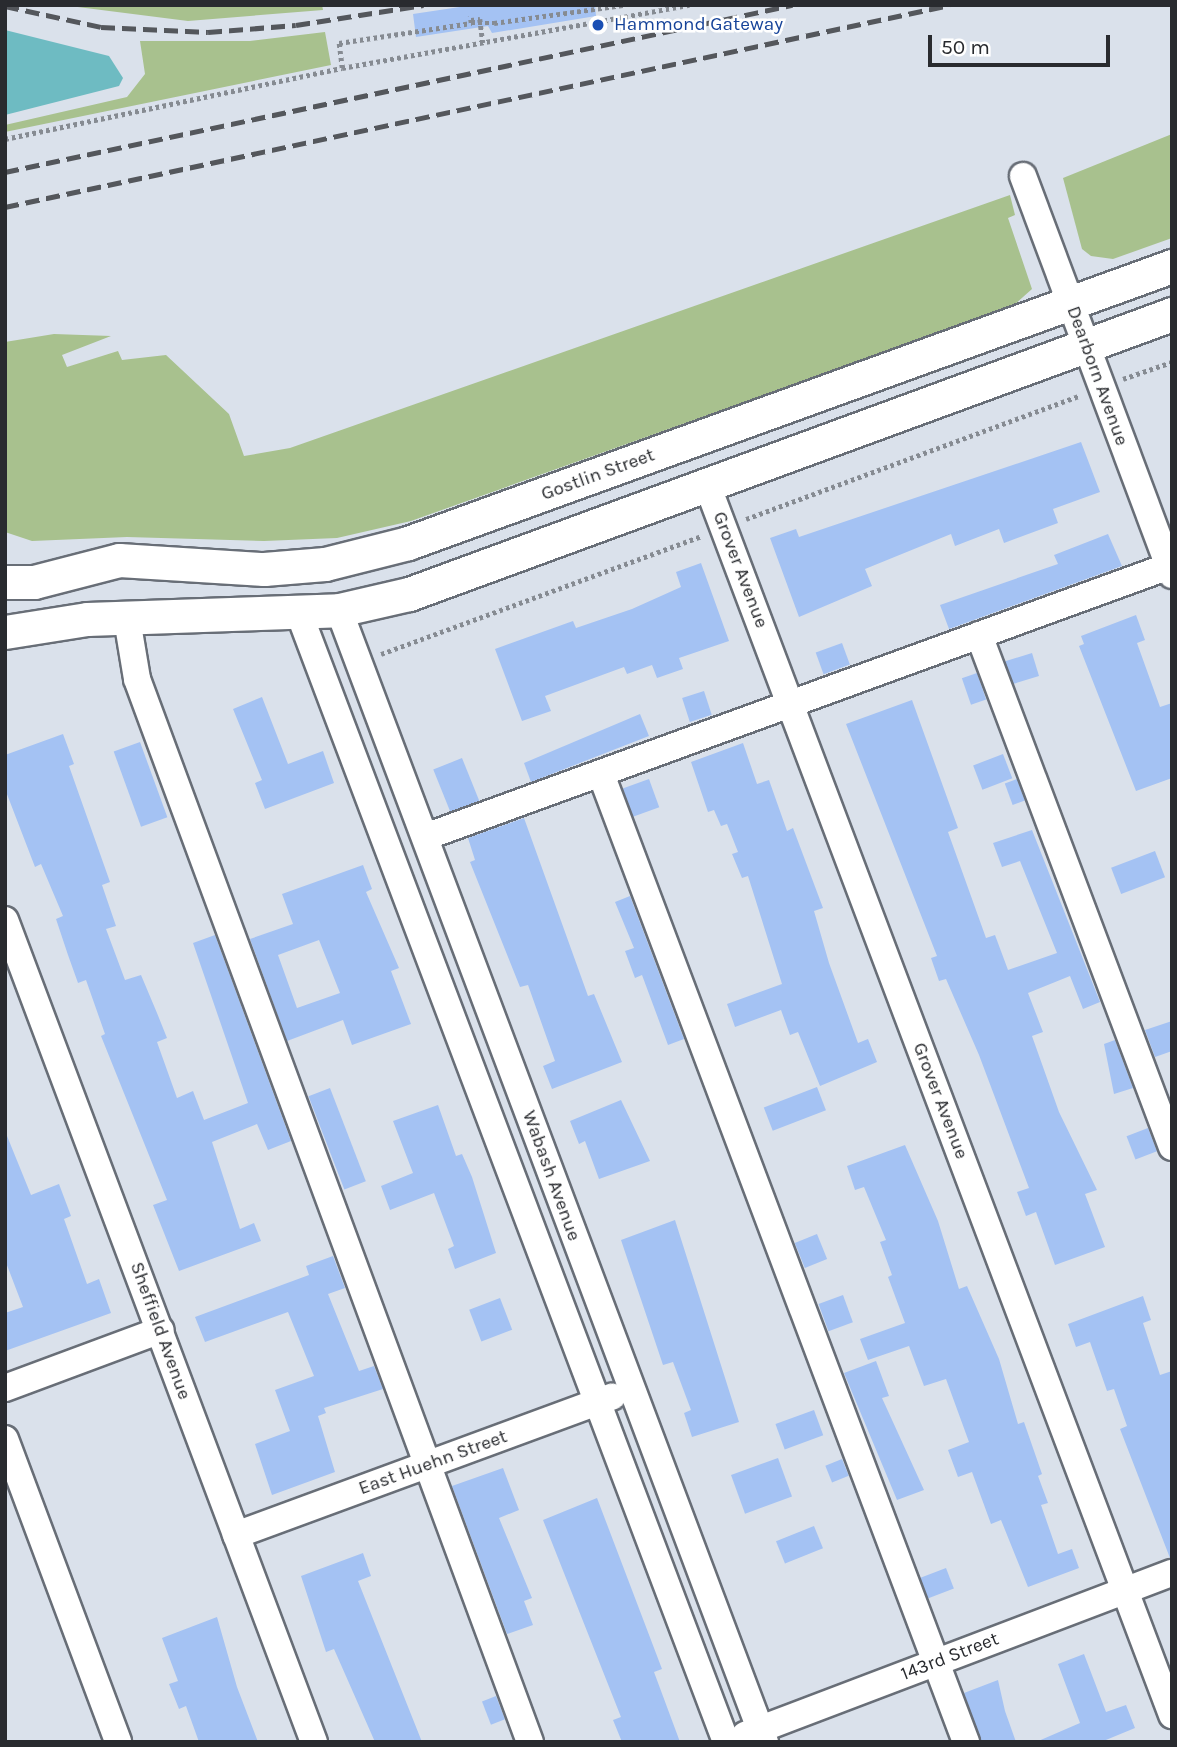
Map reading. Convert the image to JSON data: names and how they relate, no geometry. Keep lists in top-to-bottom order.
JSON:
{
  "streets": {
    "main road": ["Gostlin Street"],
    "street": [
      "Dearborn Avenue",
      "Grover Avenue",
      "Wabash Avenue",
      "Sheffield Avenue",
      "East Huehn Street",
      "143rd Street"
    ]
  },
  "crossings": [
    ["Dearborn Avenue", "Gostlin Street"],
    ["Grover Avenue", "143rd Street"],
    ["Wabash Avenue", "East Huehn Street"],
    ["Wabash Avenue", "143rd Street"],
    ["Sheffield Avenue", "East Huehn Street"]
  ],
  "places": ["Hammond Gateway"],
  "scale_bar": "50 m"
}
